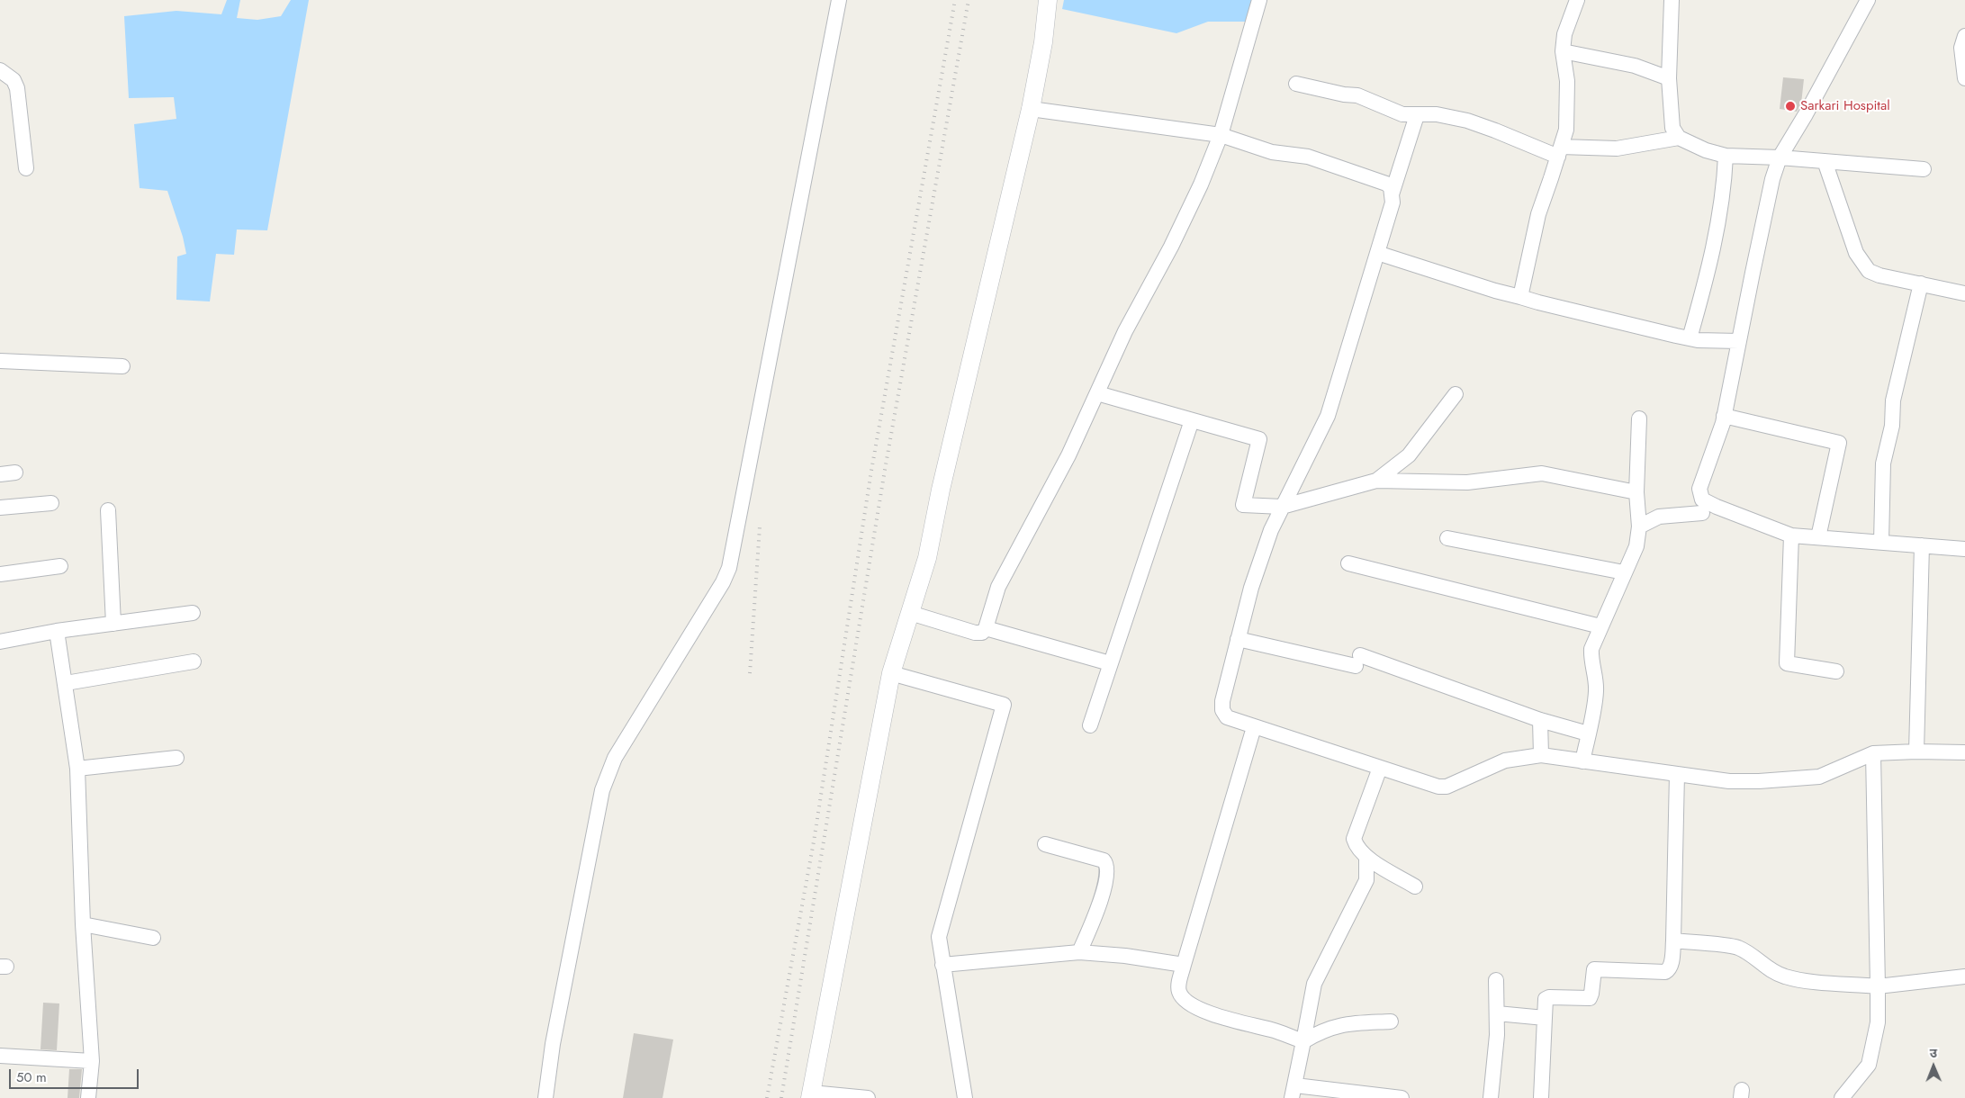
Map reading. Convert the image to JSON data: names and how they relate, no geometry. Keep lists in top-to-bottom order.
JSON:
{
  "places": ["Sarkari Hospital"],
  "scale_bar": "50 m",
  "north": "top"
}
